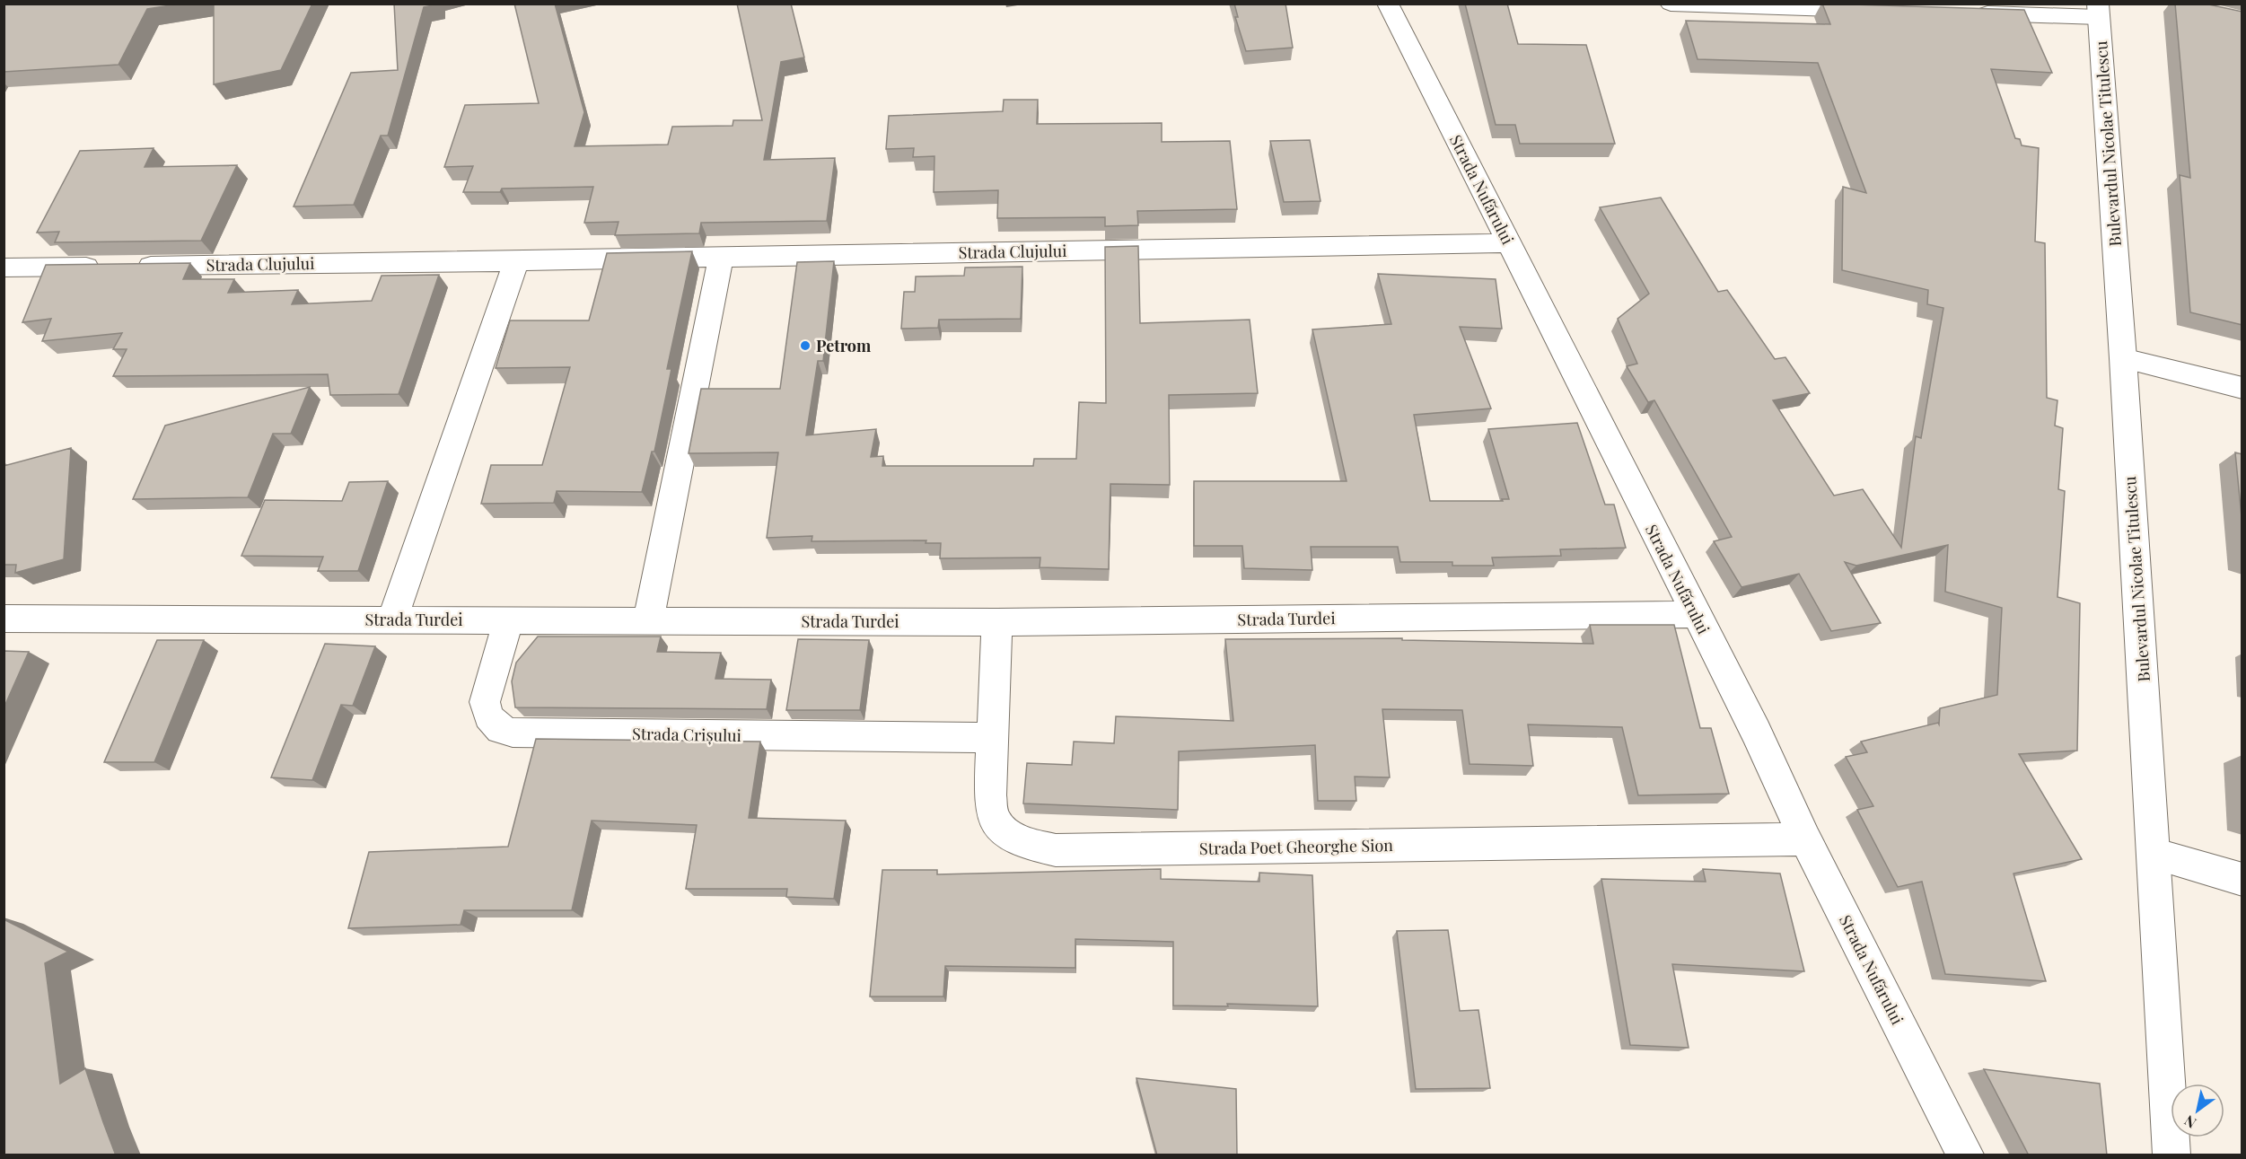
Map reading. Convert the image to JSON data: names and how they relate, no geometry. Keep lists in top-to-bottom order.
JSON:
{
  "streets": {
    "street": [
      "Bulevardul Nicolae Titulescu",
      "Strada Nufărului",
      "Strada Clujului",
      "Strada Turdei",
      "Strada Crișului",
      "Strada Poet Gheorghe Sion"
    ]
  },
  "crossings": [
    ["Strada Nufărului", "Strada Clujului"],
    ["Strada Nufărului", "Strada Turdei"],
    ["Strada Nufărului", "Strada Poet Gheorghe Sion"],
    ["Strada Turdei", "Strada Crișului"],
    ["Strada Turdei", "Strada Poet Gheorghe Sion"],
    ["Strada Crișului", "Strada Poet Gheorghe Sion"]
  ],
  "places": ["Petrom"],
  "north": "bottom left"
}
